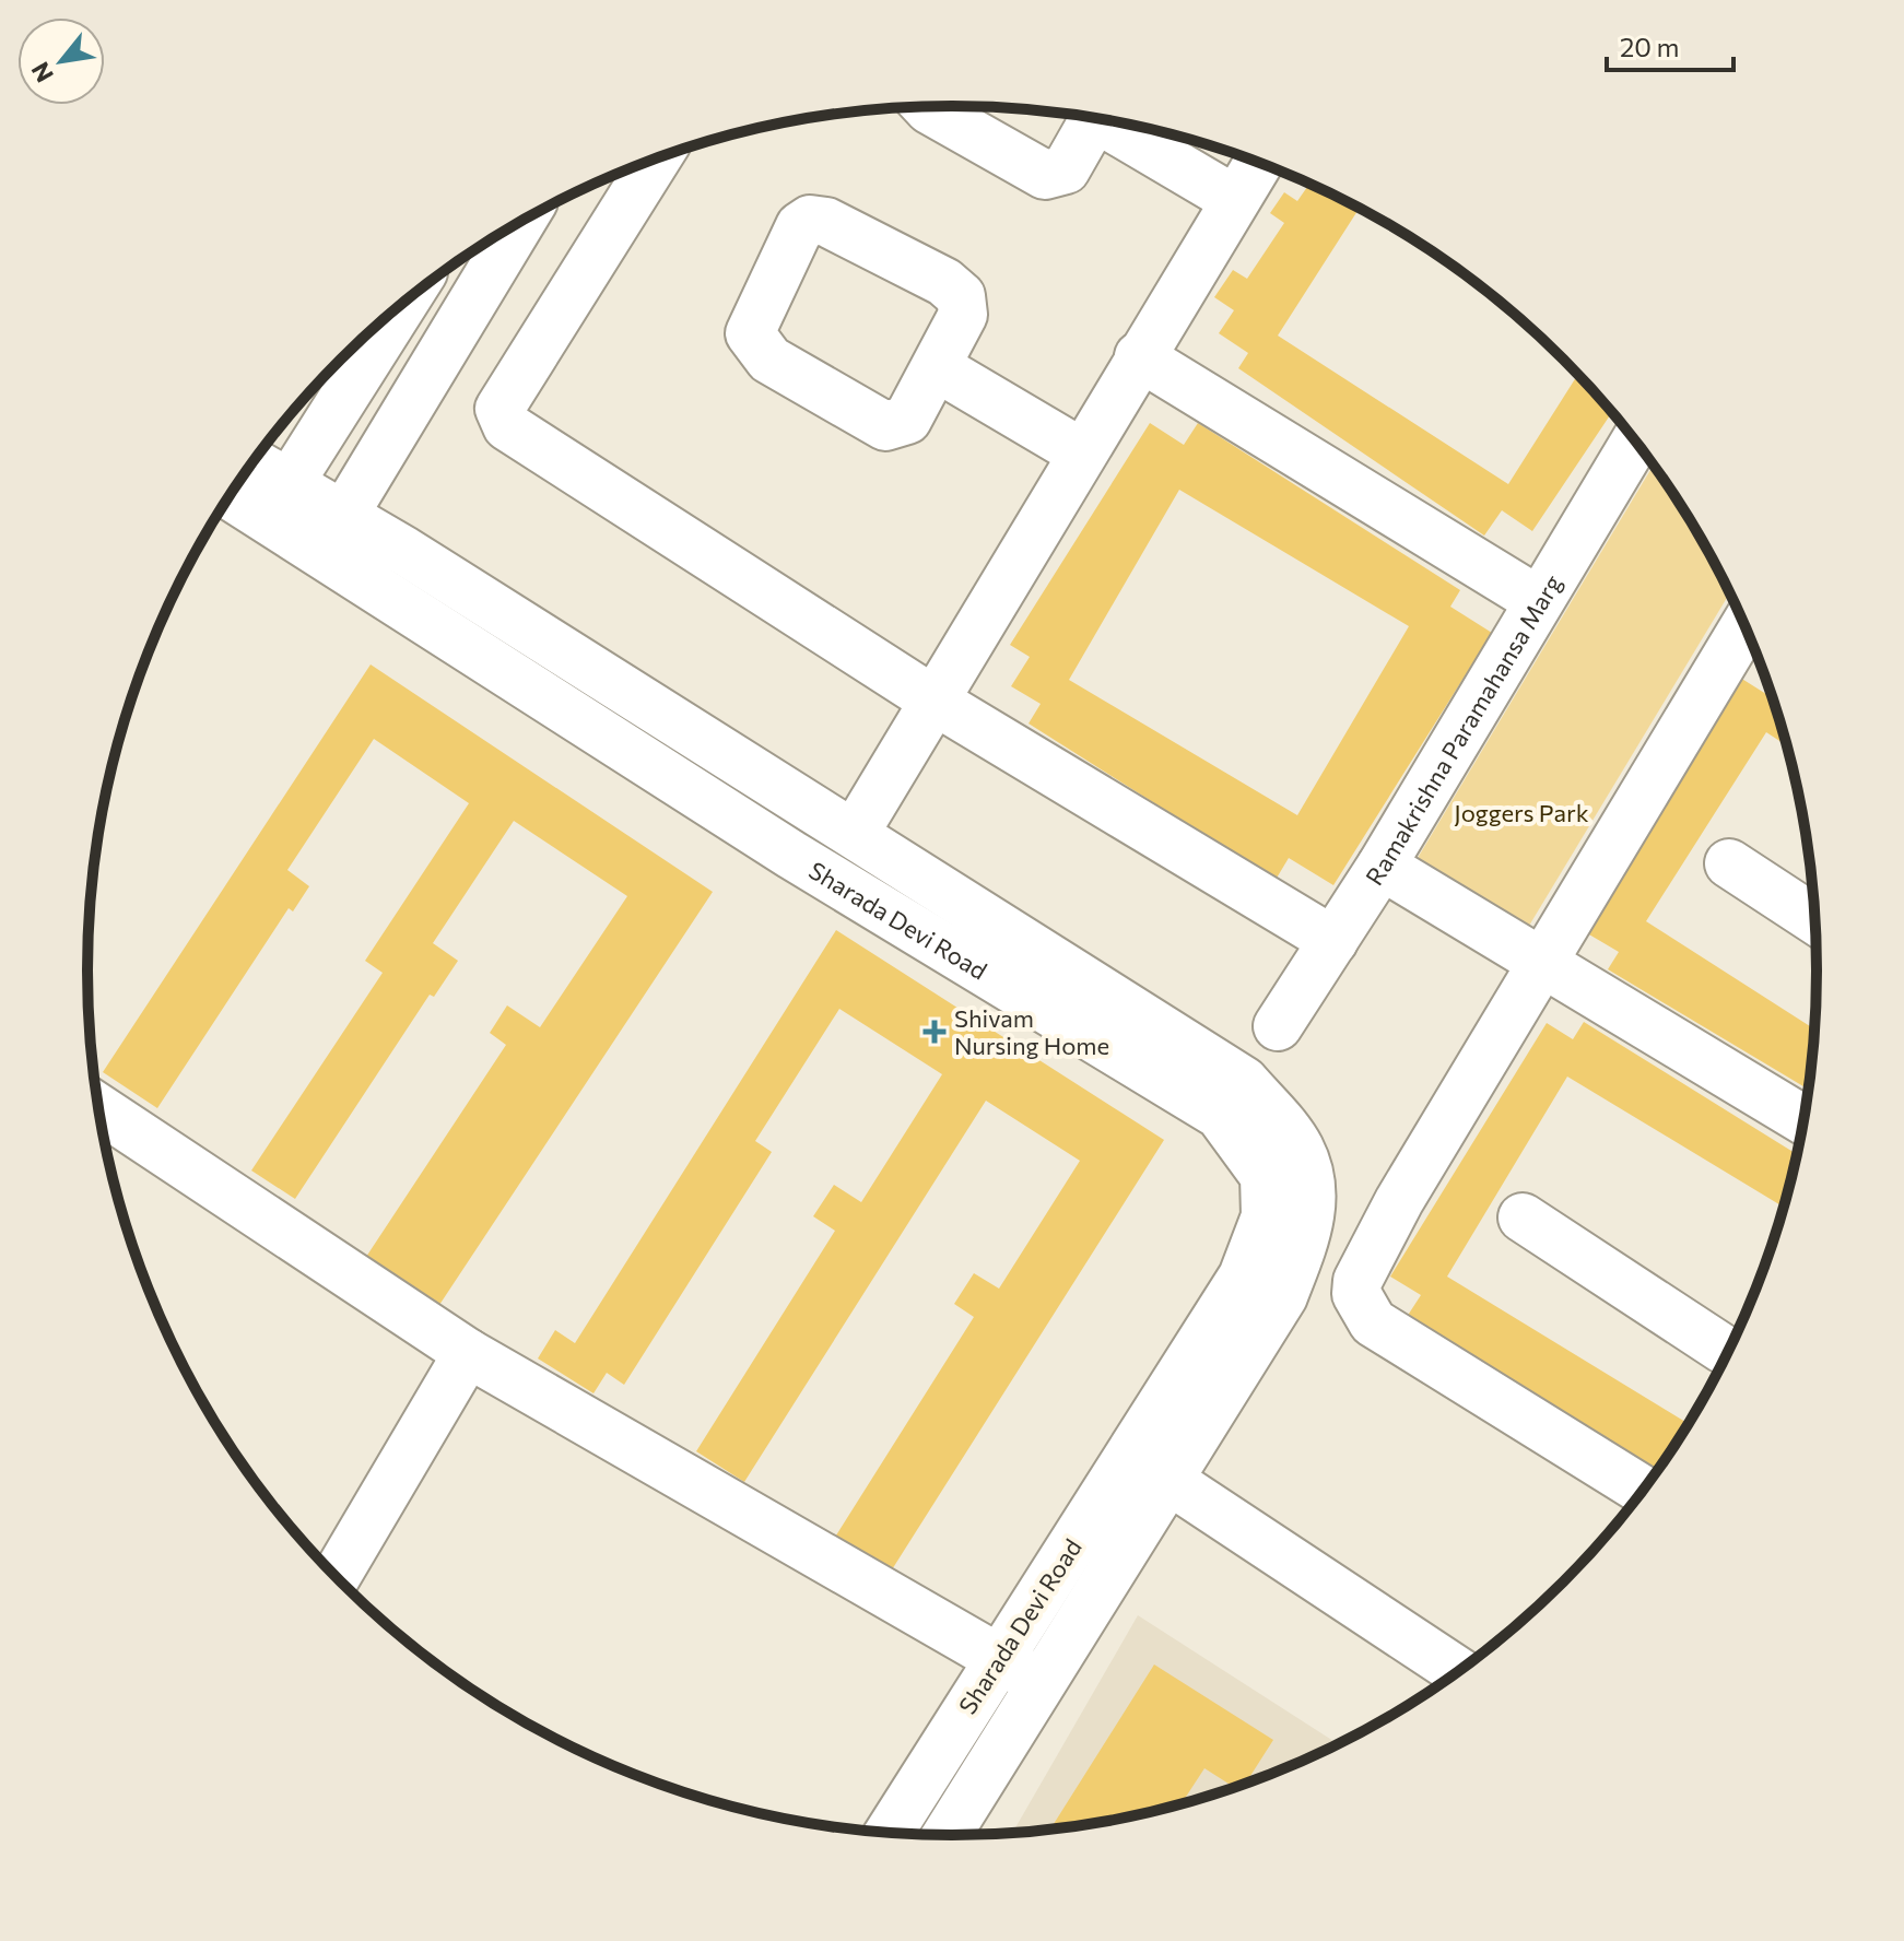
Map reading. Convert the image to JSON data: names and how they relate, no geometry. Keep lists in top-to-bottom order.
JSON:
{
  "streets": {
    "street": ["Ramakrishna Paramahansa Marg", "Sharada Devi Road"]
  },
  "parks": ["Joggers Park"],
  "places": {
    "health": ["Shivam Nursing Home"]
  },
  "scale_bar": "20 m",
  "north": "bottom left"
}
